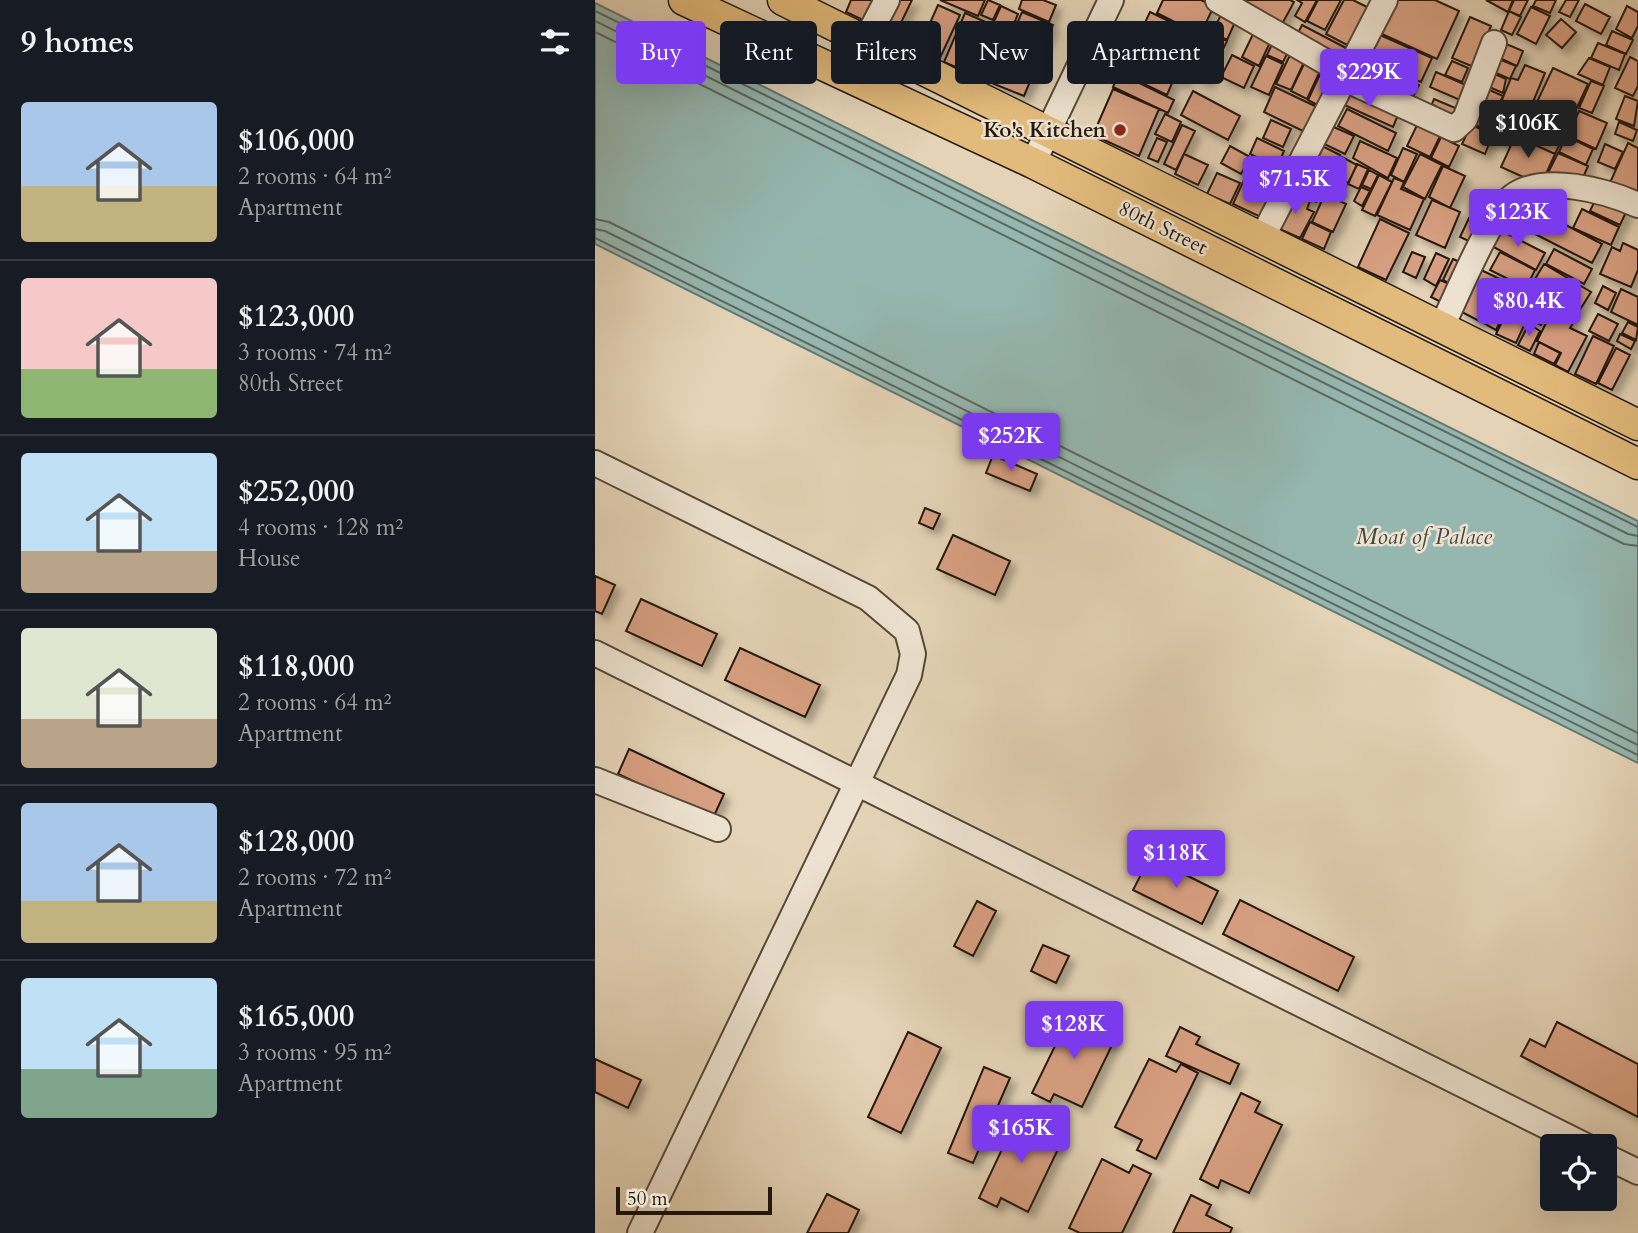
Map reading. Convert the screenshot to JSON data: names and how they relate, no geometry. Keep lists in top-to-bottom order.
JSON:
{
  "streets": {
    "main road": ["80th Street"]
  },
  "water": ["Moat of Palace"],
  "places": ["Ko's Kitchen"],
  "scale_bar": "50 m",
  "page": {
    "heading": "9 homes",
    "chip": [
      "Buy",
      "Rent",
      "Filters",
      "New",
      "Apartment"
    ],
    "price": [
      "$229K",
      "$106K",
      "$71.5K",
      "$123K",
      "$80.4K",
      "$252K",
      "$118K",
      "$128K",
      "$165K"
    ],
    "list": [
      {
        "name": "$106,000",
        "note": "2 rooms · 64 m² · Apartment"
      },
      {
        "name": "$123,000",
        "note": "3 rooms · 74 m² · 80th Street"
      },
      {
        "name": "$252,000",
        "note": "4 rooms · 128 m² · House"
      },
      {
        "name": "$118,000",
        "note": "2 rooms · 64 m² · Apartment"
      },
      {
        "name": "$128,000",
        "note": "2 rooms · 72 m² · Apartment"
      },
      {
        "name": "$165,000",
        "note": "3 rooms · 95 m² · Apartment"
      }
    ],
    "scale": "50 m"
  }
}
